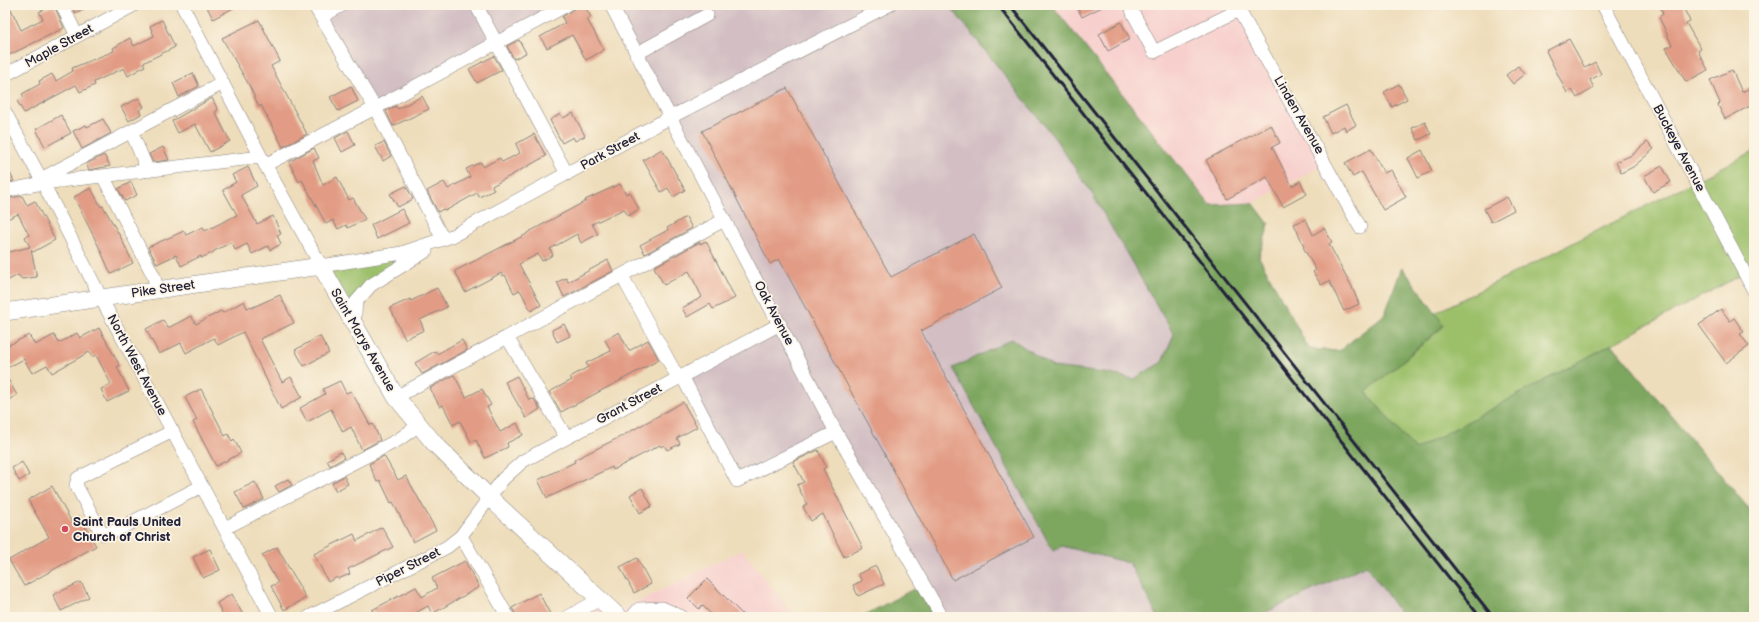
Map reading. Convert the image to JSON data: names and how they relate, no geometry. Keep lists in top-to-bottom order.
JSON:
{
  "streets": {
    "main road": ["Pike Street", "Saint Marys Avenue"],
    "street": [
      "Maple Street",
      "Linden Avenue",
      "Buckeye Avenue",
      "Park Street",
      "Oak Avenue",
      "North West Avenue",
      "Grant Street",
      "Piper Street"
    ]
  },
  "crossings": [
    ["Park Street", "Pike Street"],
    ["Park Street", "Oak Avenue"],
    ["Park Street", "Saint Marys Avenue"],
    ["Pike Street", "Saint Marys Avenue"],
    ["Pike Street", "North West Avenue"],
    ["Oak Avenue", "Grant Street"],
    ["Saint Marys Avenue", "Grant Street"],
    ["Saint Marys Avenue", "Piper Street"],
    ["Grant Street", "Piper Street"]
  ],
  "places": ["Saint Pauls United Church of Christ"]
}
